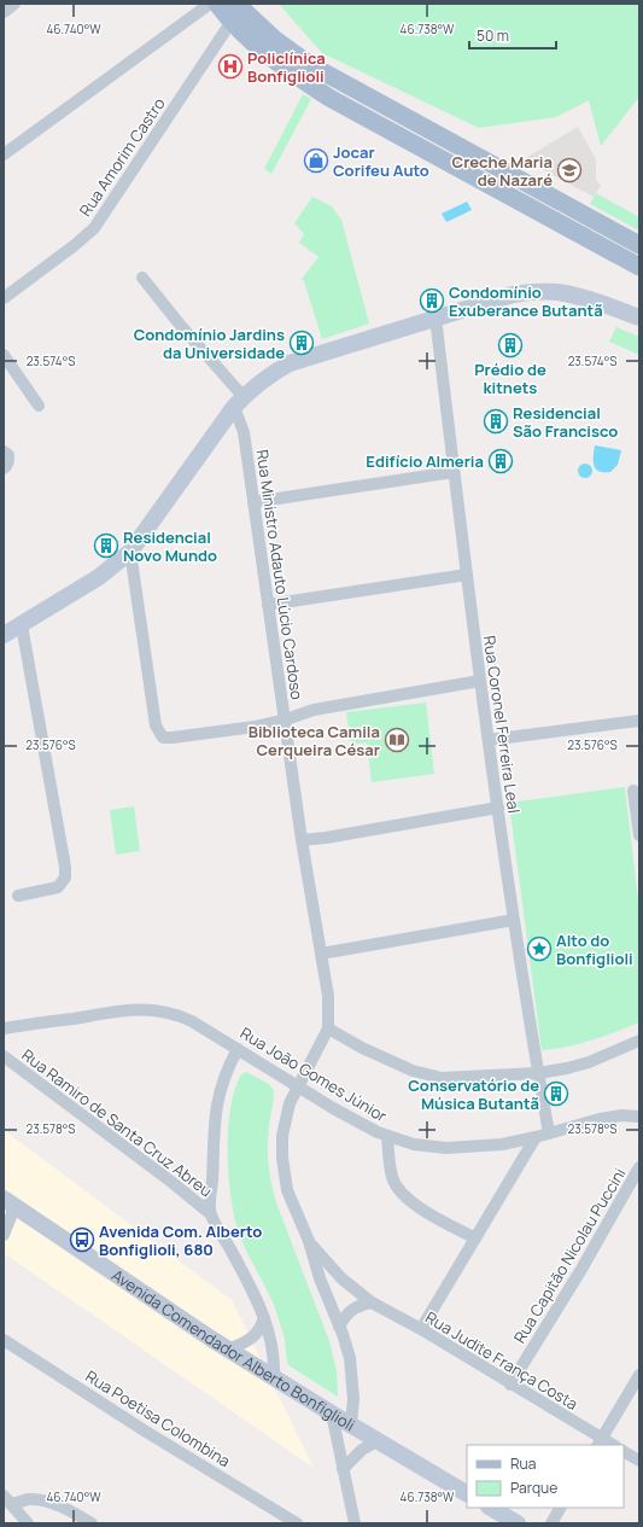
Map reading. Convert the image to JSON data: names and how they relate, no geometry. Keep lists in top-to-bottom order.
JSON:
{
  "streets": {
    "main road": ["Avenida Comendador Alberto Bonfiglioli"],
    "street": [
      "Rua Amorim Castro",
      "Rua Ministro Adauto Lúcio Cardoso",
      "Rua Coronel Ferreira Leal",
      "Rua João Gomes Júnior",
      "Rua Ramiro de Santa Cruz Abreu",
      "Rua Capitão Nicolau Puccini",
      "Rua Judite França Costa",
      "Rua Poetisa Colombina"
    ]
  },
  "crossings": [
    ["Rua Ministro Adauto Lúcio Cardoso", "Rua João Gomes Júnior"],
    ["Rua Ministro Adauto Lúcio Cardoso", "Rua Judite França Costa"],
    ["Rua Coronel Ferreira Leal", "Rua João Gomes Júnior"],
    ["Rua Capitão Nicolau Puccini", "Rua Judite França Costa"]
  ],
  "places": {
    "hospital": ["Policlínica Bonfiglioli"],
    "shop": ["Jocar Corifeu Auto"],
    "school or university": ["Creche Maria de Nazaré"],
    "building": [
      "Condomínio Exuberance Butantã",
      "Condomínio Jardins da Universidade",
      "Prédio de kitnets",
      "Residencial São Francisco",
      "Edifício Almeria",
      "Residencial Novo Mundo",
      "Conservatório de Música Butantã"
    ],
    "library": ["Biblioteca Camila Cerqueira César"],
    "place": ["Alto do Bonfiglioli"],
    "bus stop": ["Avenida Com. Alberto Bonfiglioli, 680"]
  },
  "legend": ["Rua", "Parque"],
  "scale_bar": "50 m",
  "coordinates": [
    "46.740°W",
    "46.738°W",
    "23.574°S",
    "23.576°S",
    "23.578°S"
  ]
}
